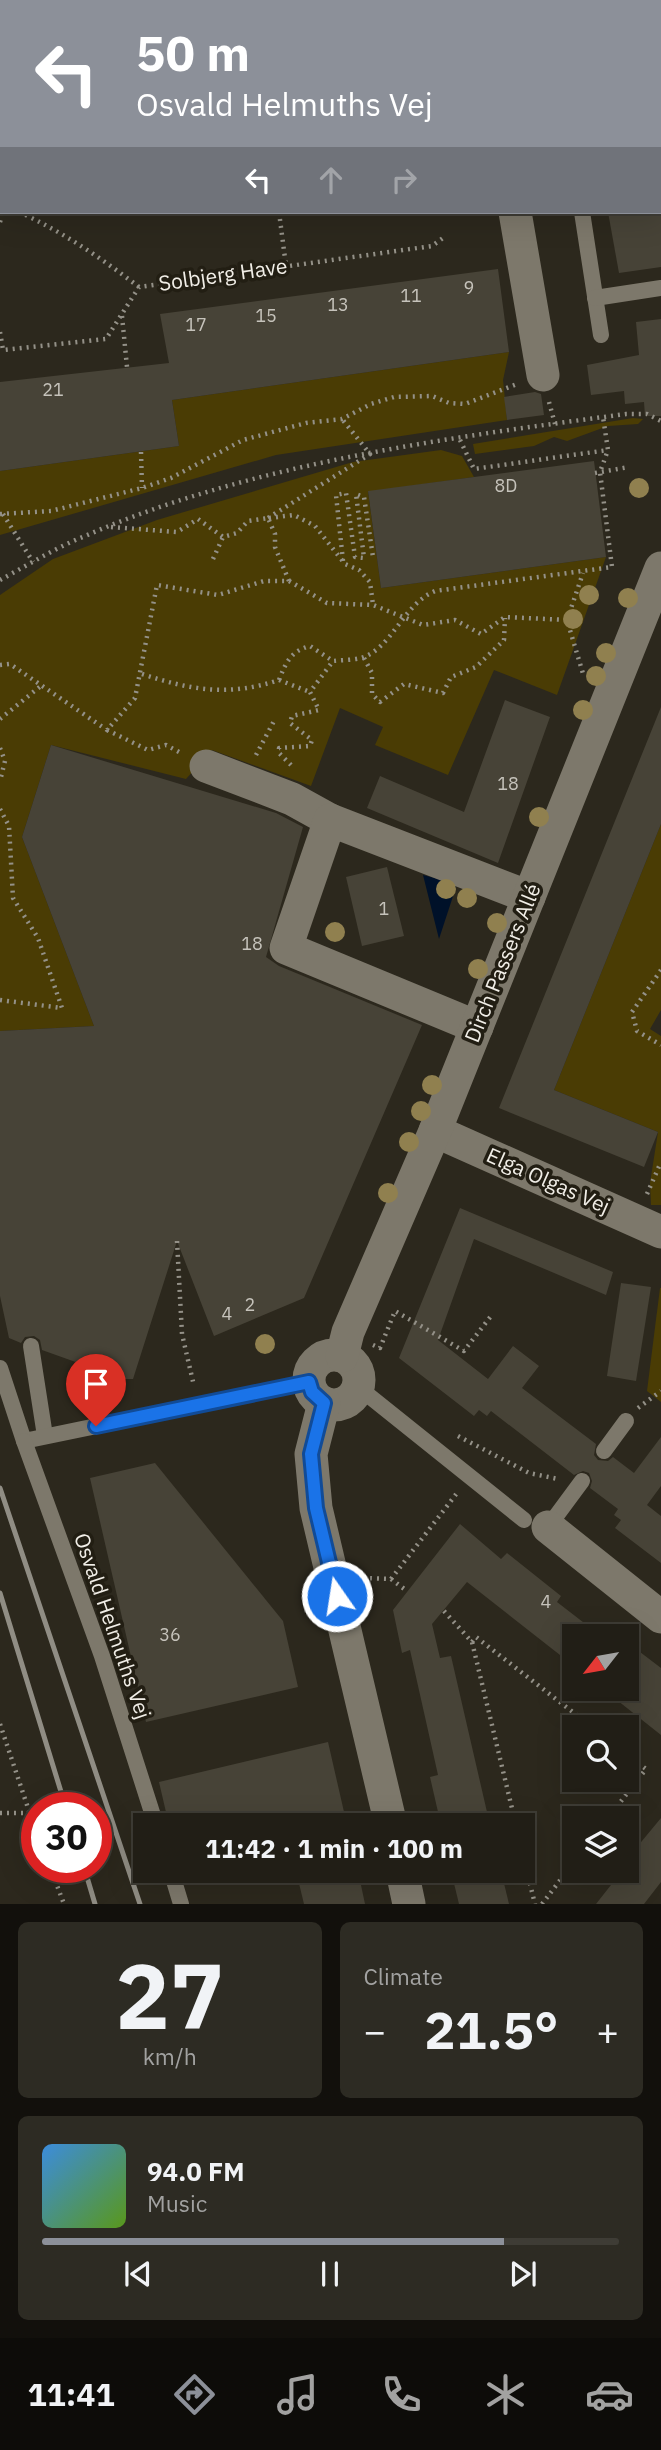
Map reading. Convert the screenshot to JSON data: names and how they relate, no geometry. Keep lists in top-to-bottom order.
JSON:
{
  "streets": {
    "street": ["Dirch Passers Allé", "Elga Olgas Vej"],
    "lane": ["Osvald Helmuths Vej"],
    "path": ["Solbjerg Have"]
  },
  "crossings": [
    ["Dirch Passers Allé", "Elga Olgas Vej"]
  ],
  "house_numbers": [
    "9",
    "11",
    "13",
    "15",
    "17",
    "21",
    "8D",
    "18",
    "1",
    "18",
    "2",
    "4",
    "4",
    "36"
  ],
  "north": "bottom left",
  "page": {
    "turn": ["50 m", "Osvald Helmuths Vej"],
    "limit": "30",
    "trip": "11:42 · 1 min · 100 m",
    "tile": [
      ["27", "km/h"],
      "Climate"
    ],
    "heat": ["−", "21.5°", "+"],
    "song": ["94.0 FM", "Music"],
    "tabs": "11:41"
  }
}
